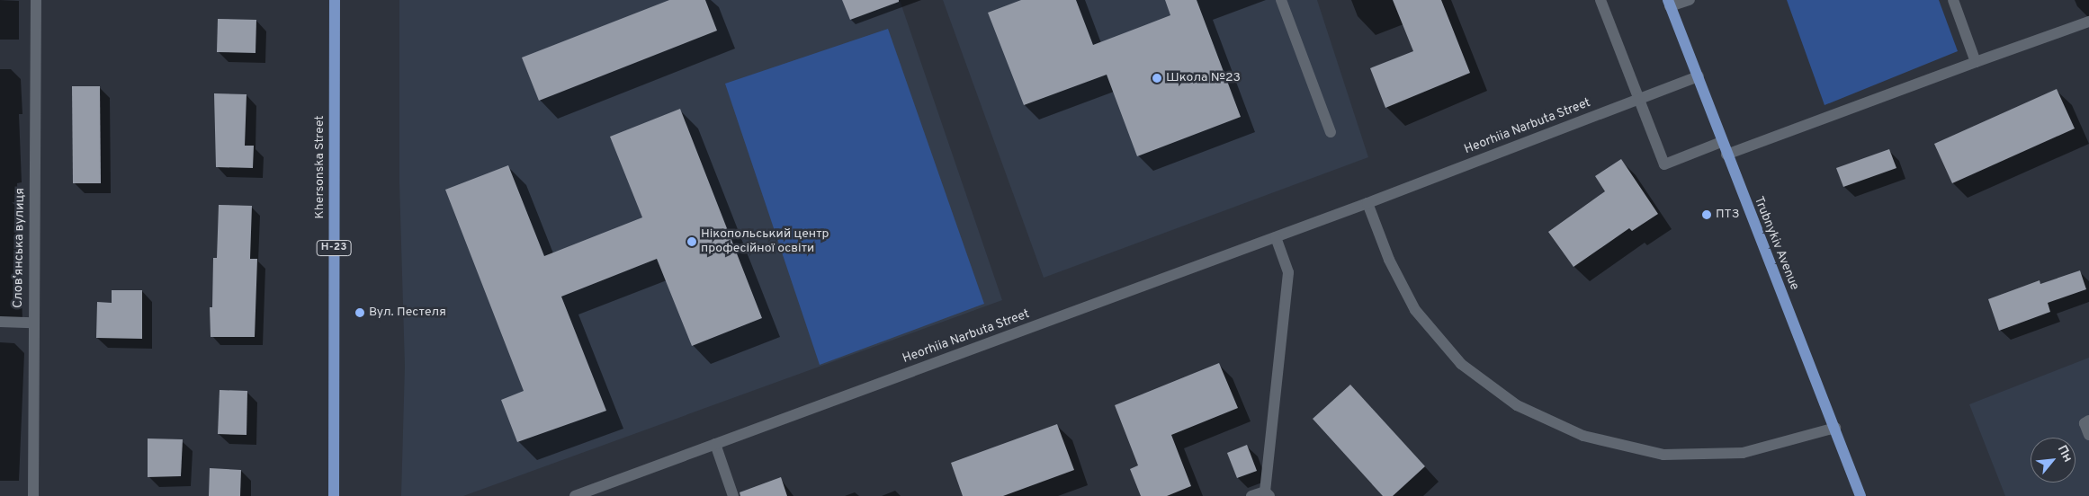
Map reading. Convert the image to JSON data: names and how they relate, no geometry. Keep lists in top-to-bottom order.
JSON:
{
  "streets": {
    "main road": ["Khersonska Street", "Trubnykiv Avenue", "Н-23"],
    "street": ["Heorhiia Narbuta Street", "Словʼянська вулиця"]
  },
  "crossings": [
    ["Heorhiia Narbuta Street", "Trubnykiv Avenue"]
  ],
  "places": [
    "Школа №23",
    "ПТЗ",
    "Нікопольський центр професійної освіти",
    "Вул. Пестеля"
  ],
  "north": "top right"
}
